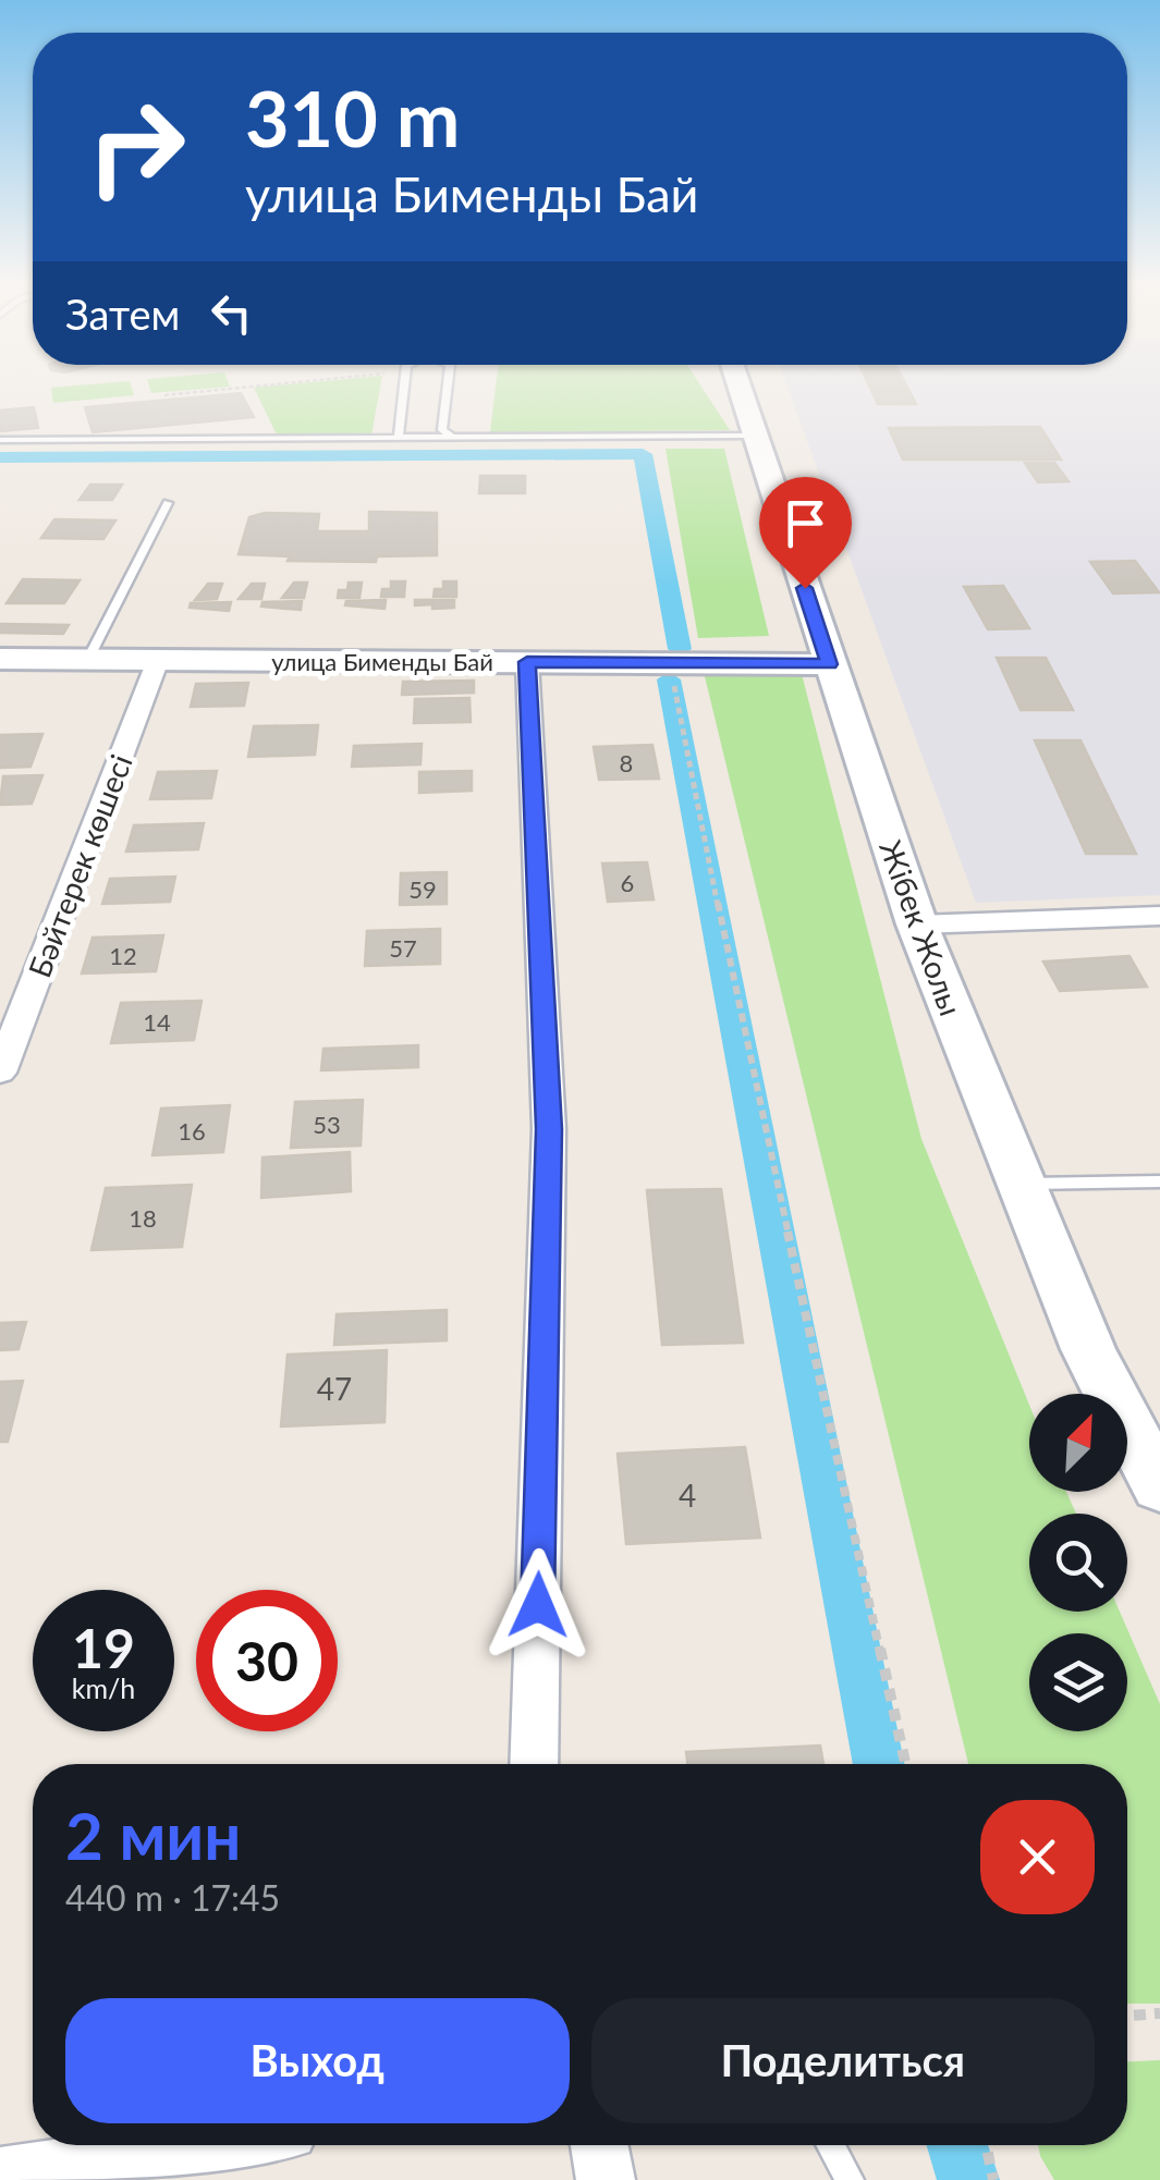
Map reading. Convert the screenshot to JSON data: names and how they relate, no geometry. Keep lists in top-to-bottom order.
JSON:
{
  "streets": {
    "main road": ["улица Бименды Бай", "Жібек Жолы"],
    "street": ["Бәйтерек көшесі"]
  },
  "crossings": [
    ["улица Бименды Бай", "Бәйтерек көшесі"],
    ["улица Бименды Бай", "Жібек Жолы"]
  ],
  "house_numbers": [
    "8",
    "6",
    "59",
    "57",
    "12",
    "14",
    "53",
    "16",
    "18",
    "47",
    "4"
  ],
  "north": "top right",
  "page": {
    "turn": ["310 m", "улица Бименды Бай"],
    "then": "Затем",
    "speed": "19 km/h",
    "limit": "30",
    "heading": ["2 мин", "440 m · 17:45"],
    "buttons": ["Выход", "Поделиться"]
  }
}
